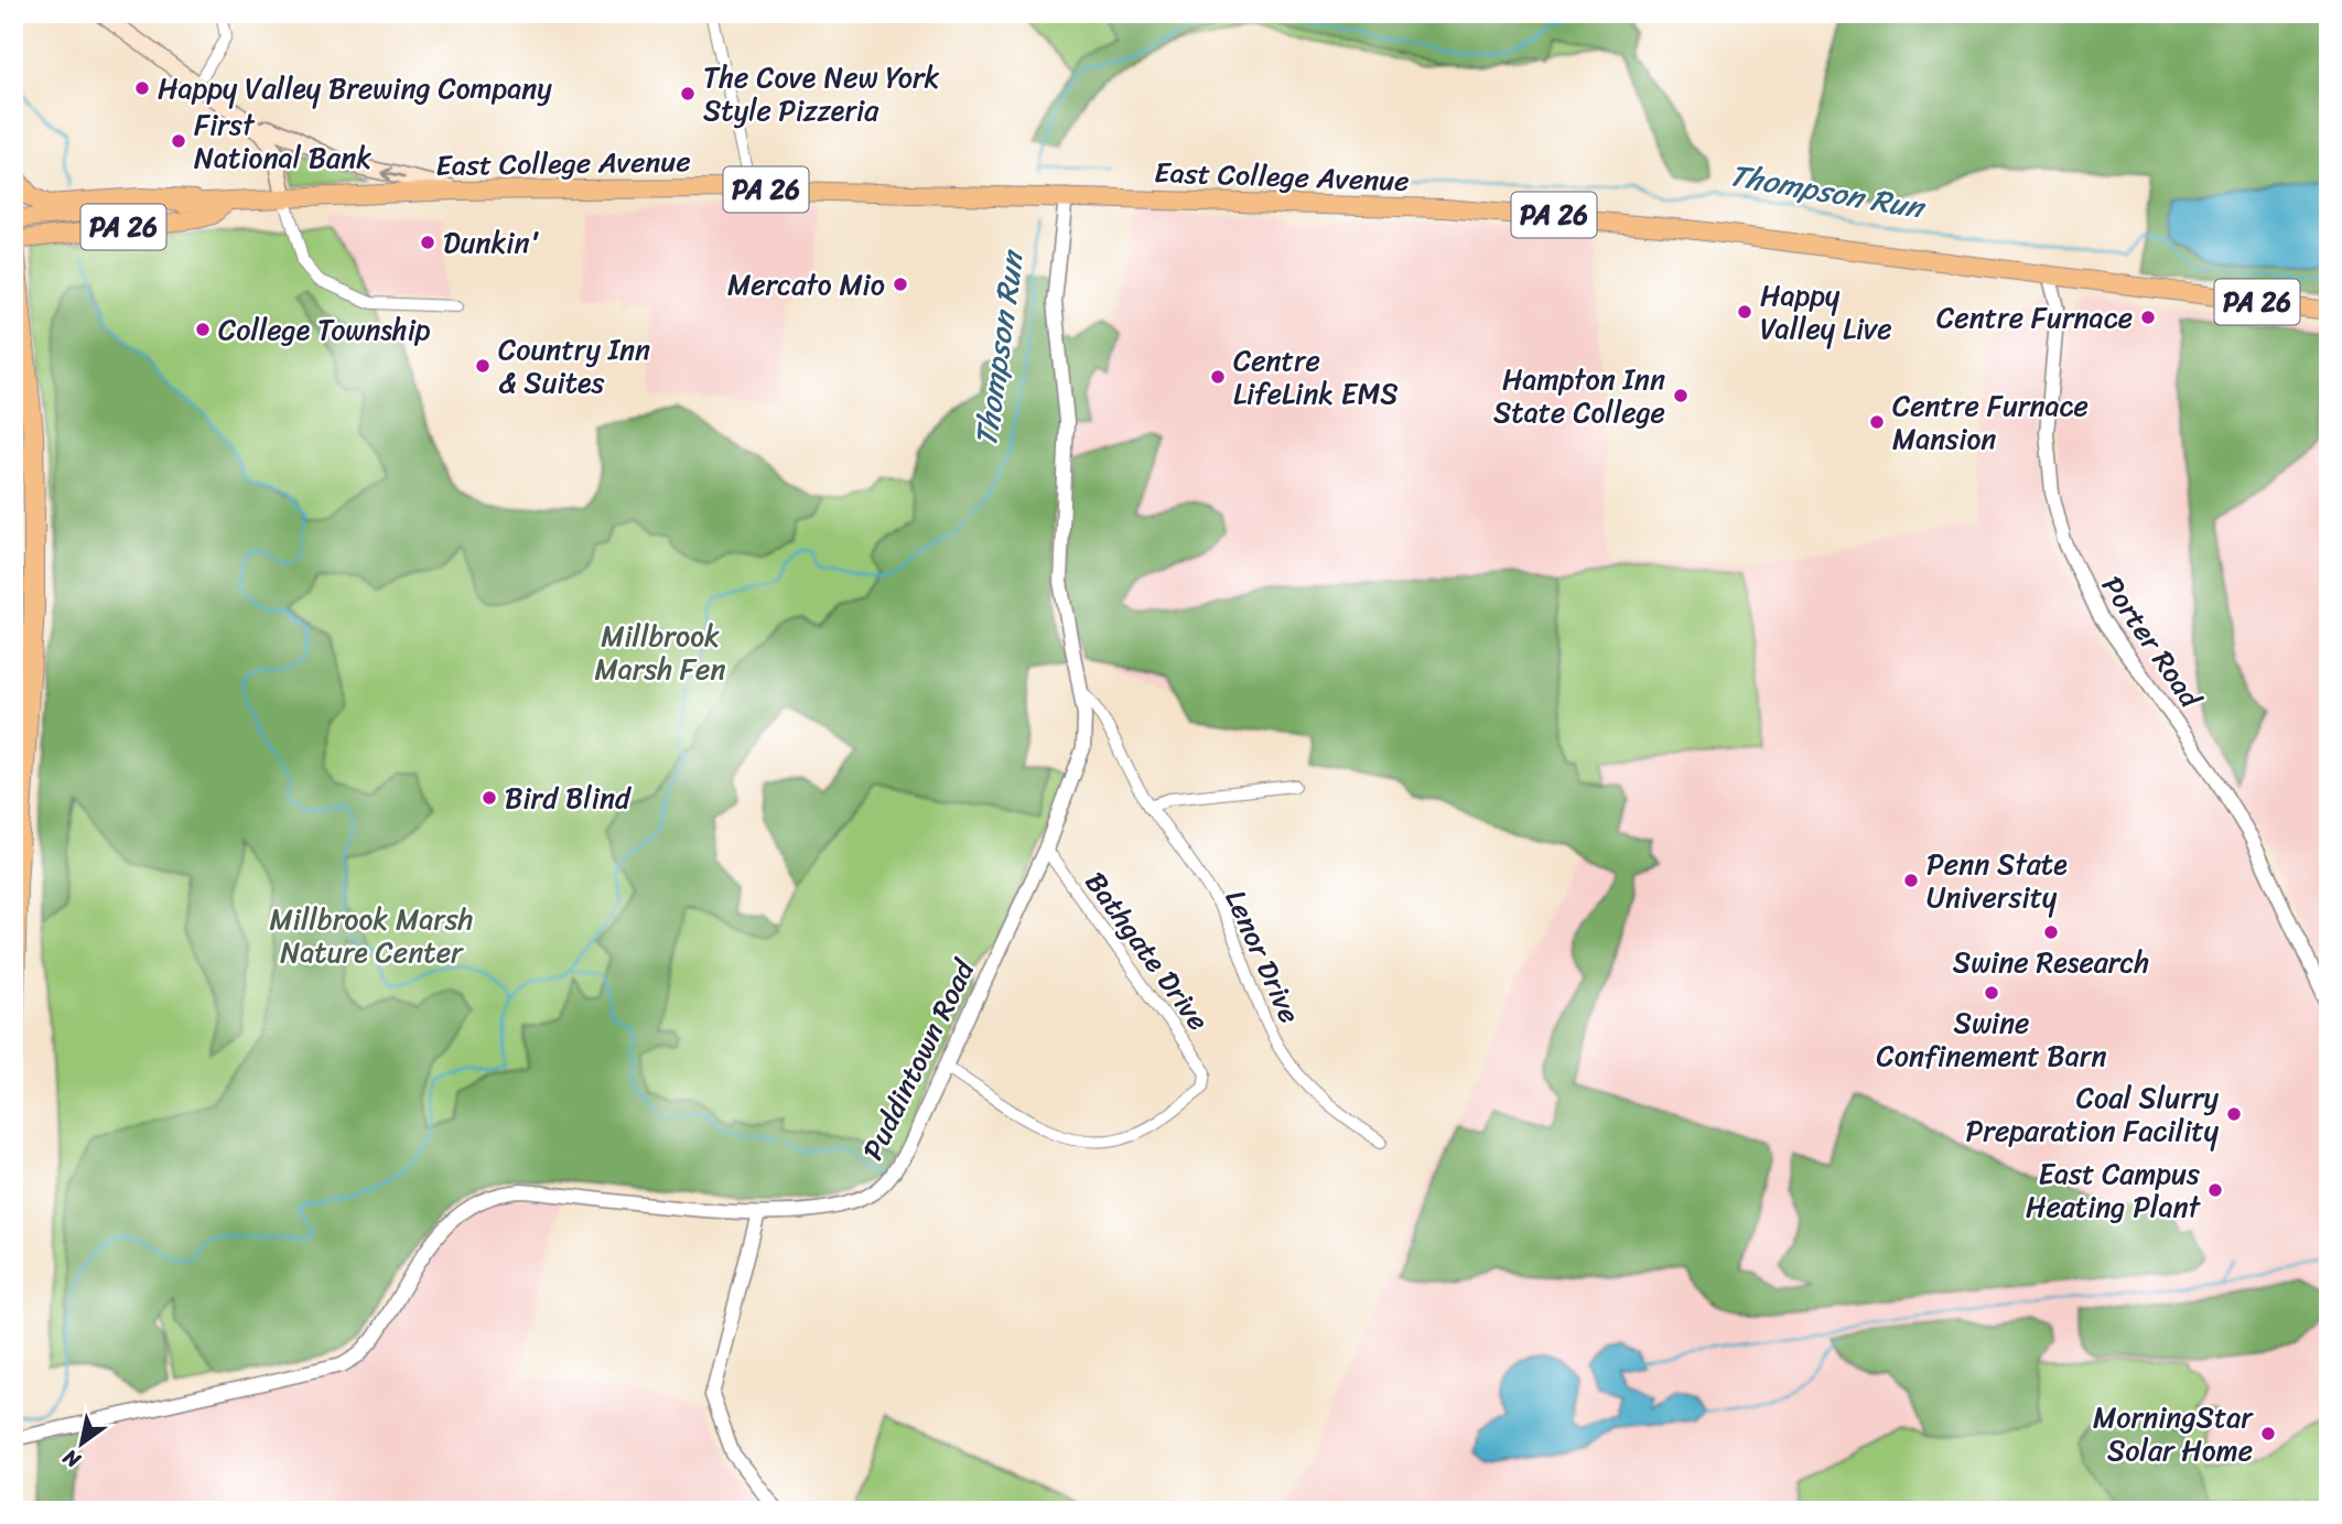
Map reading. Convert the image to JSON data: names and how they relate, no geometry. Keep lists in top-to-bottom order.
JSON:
{
  "streets": {
    "main road": ["East College Avenue", "PA 26"],
    "street": [
      "Porter Road",
      "Bathgate Drive",
      "Lenor Drive",
      "Puddintown Road"
    ]
  },
  "crossings": [
    ["East College Avenue", "Porter Road"],
    ["East College Avenue", "Puddintown Road"],
    ["Bathgate Drive", "Puddintown Road"],
    ["Lenor Drive", "Puddintown Road"]
  ],
  "water": ["Thompson Run"],
  "parks": ["Millbrook Marsh Fen", "Millbrook Marsh Nature Center"],
  "places": [
    "Happy Valley Brewing Company",
    "The Cove New York Style Pizzeria",
    "First National Bank",
    "Dunkin'",
    "Mercato Mio",
    "Happy Valley Live",
    "Centre Furnace",
    "College Township",
    "Country Inn & Suites",
    "Centre LifeLink EMS",
    "Hampton Inn State College",
    "Centre Furnace Mansion",
    "Bird Blind",
    "Penn State University",
    "Swine Research",
    "Swine Confinement Barn",
    "Coal Slurry Preparation Facility",
    "East Campus Heating Plant",
    "MorningStar Solar Home"
  ],
  "north": "bottom left"
}
